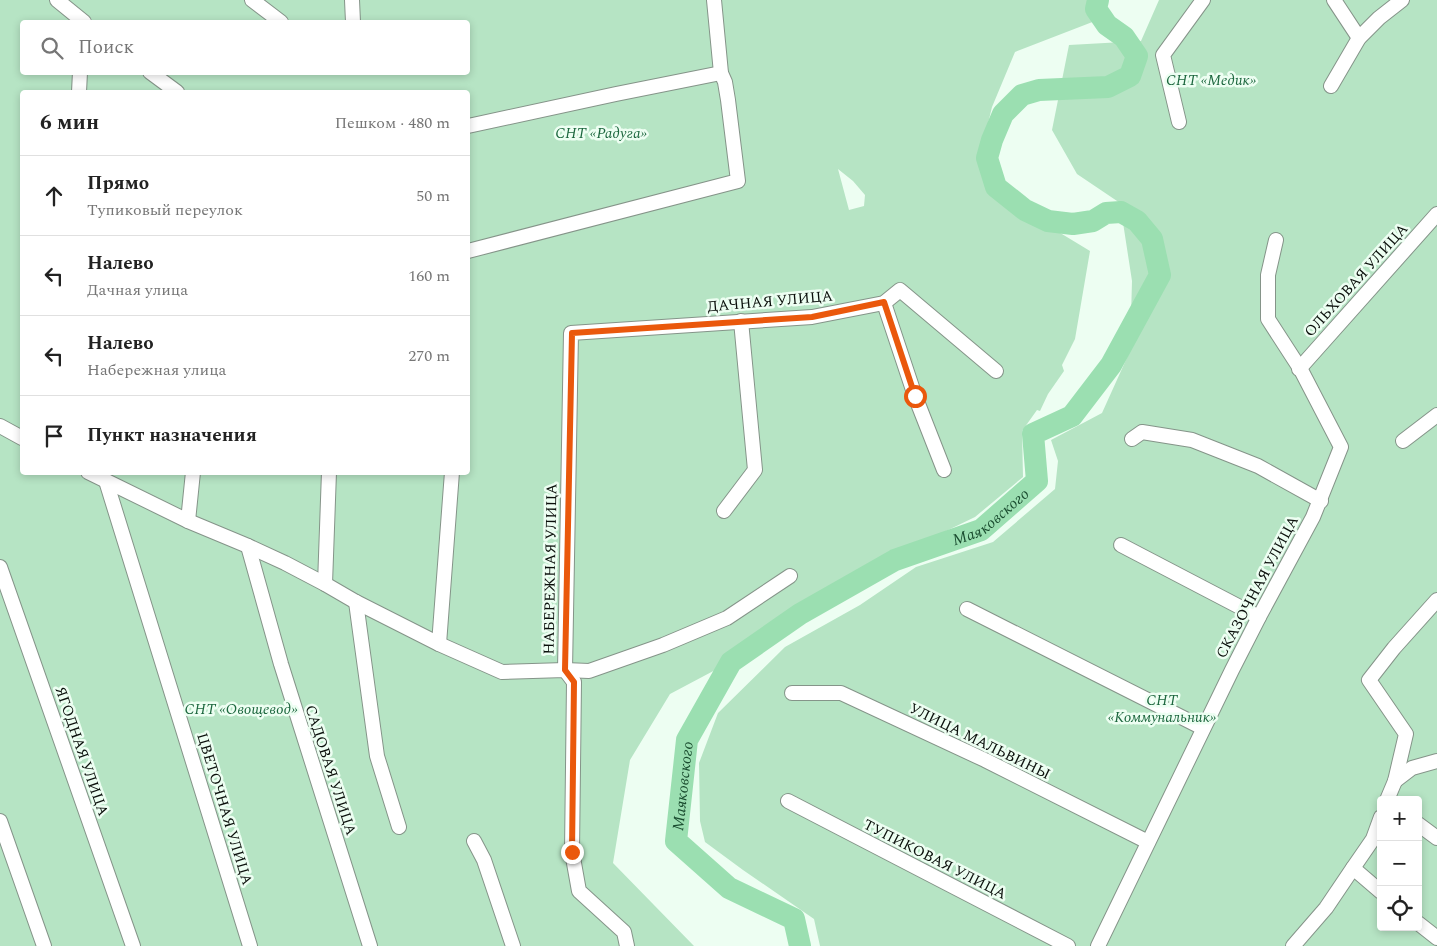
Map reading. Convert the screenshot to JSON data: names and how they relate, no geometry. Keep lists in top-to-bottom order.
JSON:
{
  "streets": {
    "street": [
      "ОЛЬХОВАЯ УЛИЦА",
      "ДАЧНАЯ УЛИЦА",
      "НАБЕРЕЖНАЯ УЛИЦА",
      "СКАЗОЧНАЯ УЛИЦА",
      "УЛИЦА МАЛЬВИНЫ",
      "ЯГОДНАЯ УЛИЦА",
      "САДОВАЯ УЛИЦА",
      "ЦВЕТОЧНАЯ УЛИЦА",
      "ТУПИКОВАЯ УЛИЦА"
    ]
  },
  "crossings": [
    ["ОЛЬХОВАЯ УЛИЦА", "СКАЗОЧНАЯ УЛИЦА"],
    ["ДАЧНАЯ УЛИЦА", "НАБЕРЕЖНАЯ УЛИЦА"],
    ["СКАЗОЧНАЯ УЛИЦА", "УЛИЦА МАЛЬВИНЫ"]
  ],
  "water": ["Маяковского"],
  "parks": [
    "СНТ «Медик»",
    "СНТ «Радуга»",
    "СНТ «Коммунальник»",
    "СНТ «Овощевод»"
  ],
  "page": {
    "search": "Поиск",
    "heading": ["6 мин", "Пешком · 480 m"],
    "list": [
      ["Прямо", "Тупиковый переулок", "50 m"],
      ["Налево", "Дачная улица", "160 m"],
      ["Налево", "Набережная улица", "270 m"],
      "Пункт назначения"
    ],
    "map_buttons": ["+", "−"]
  }
}
